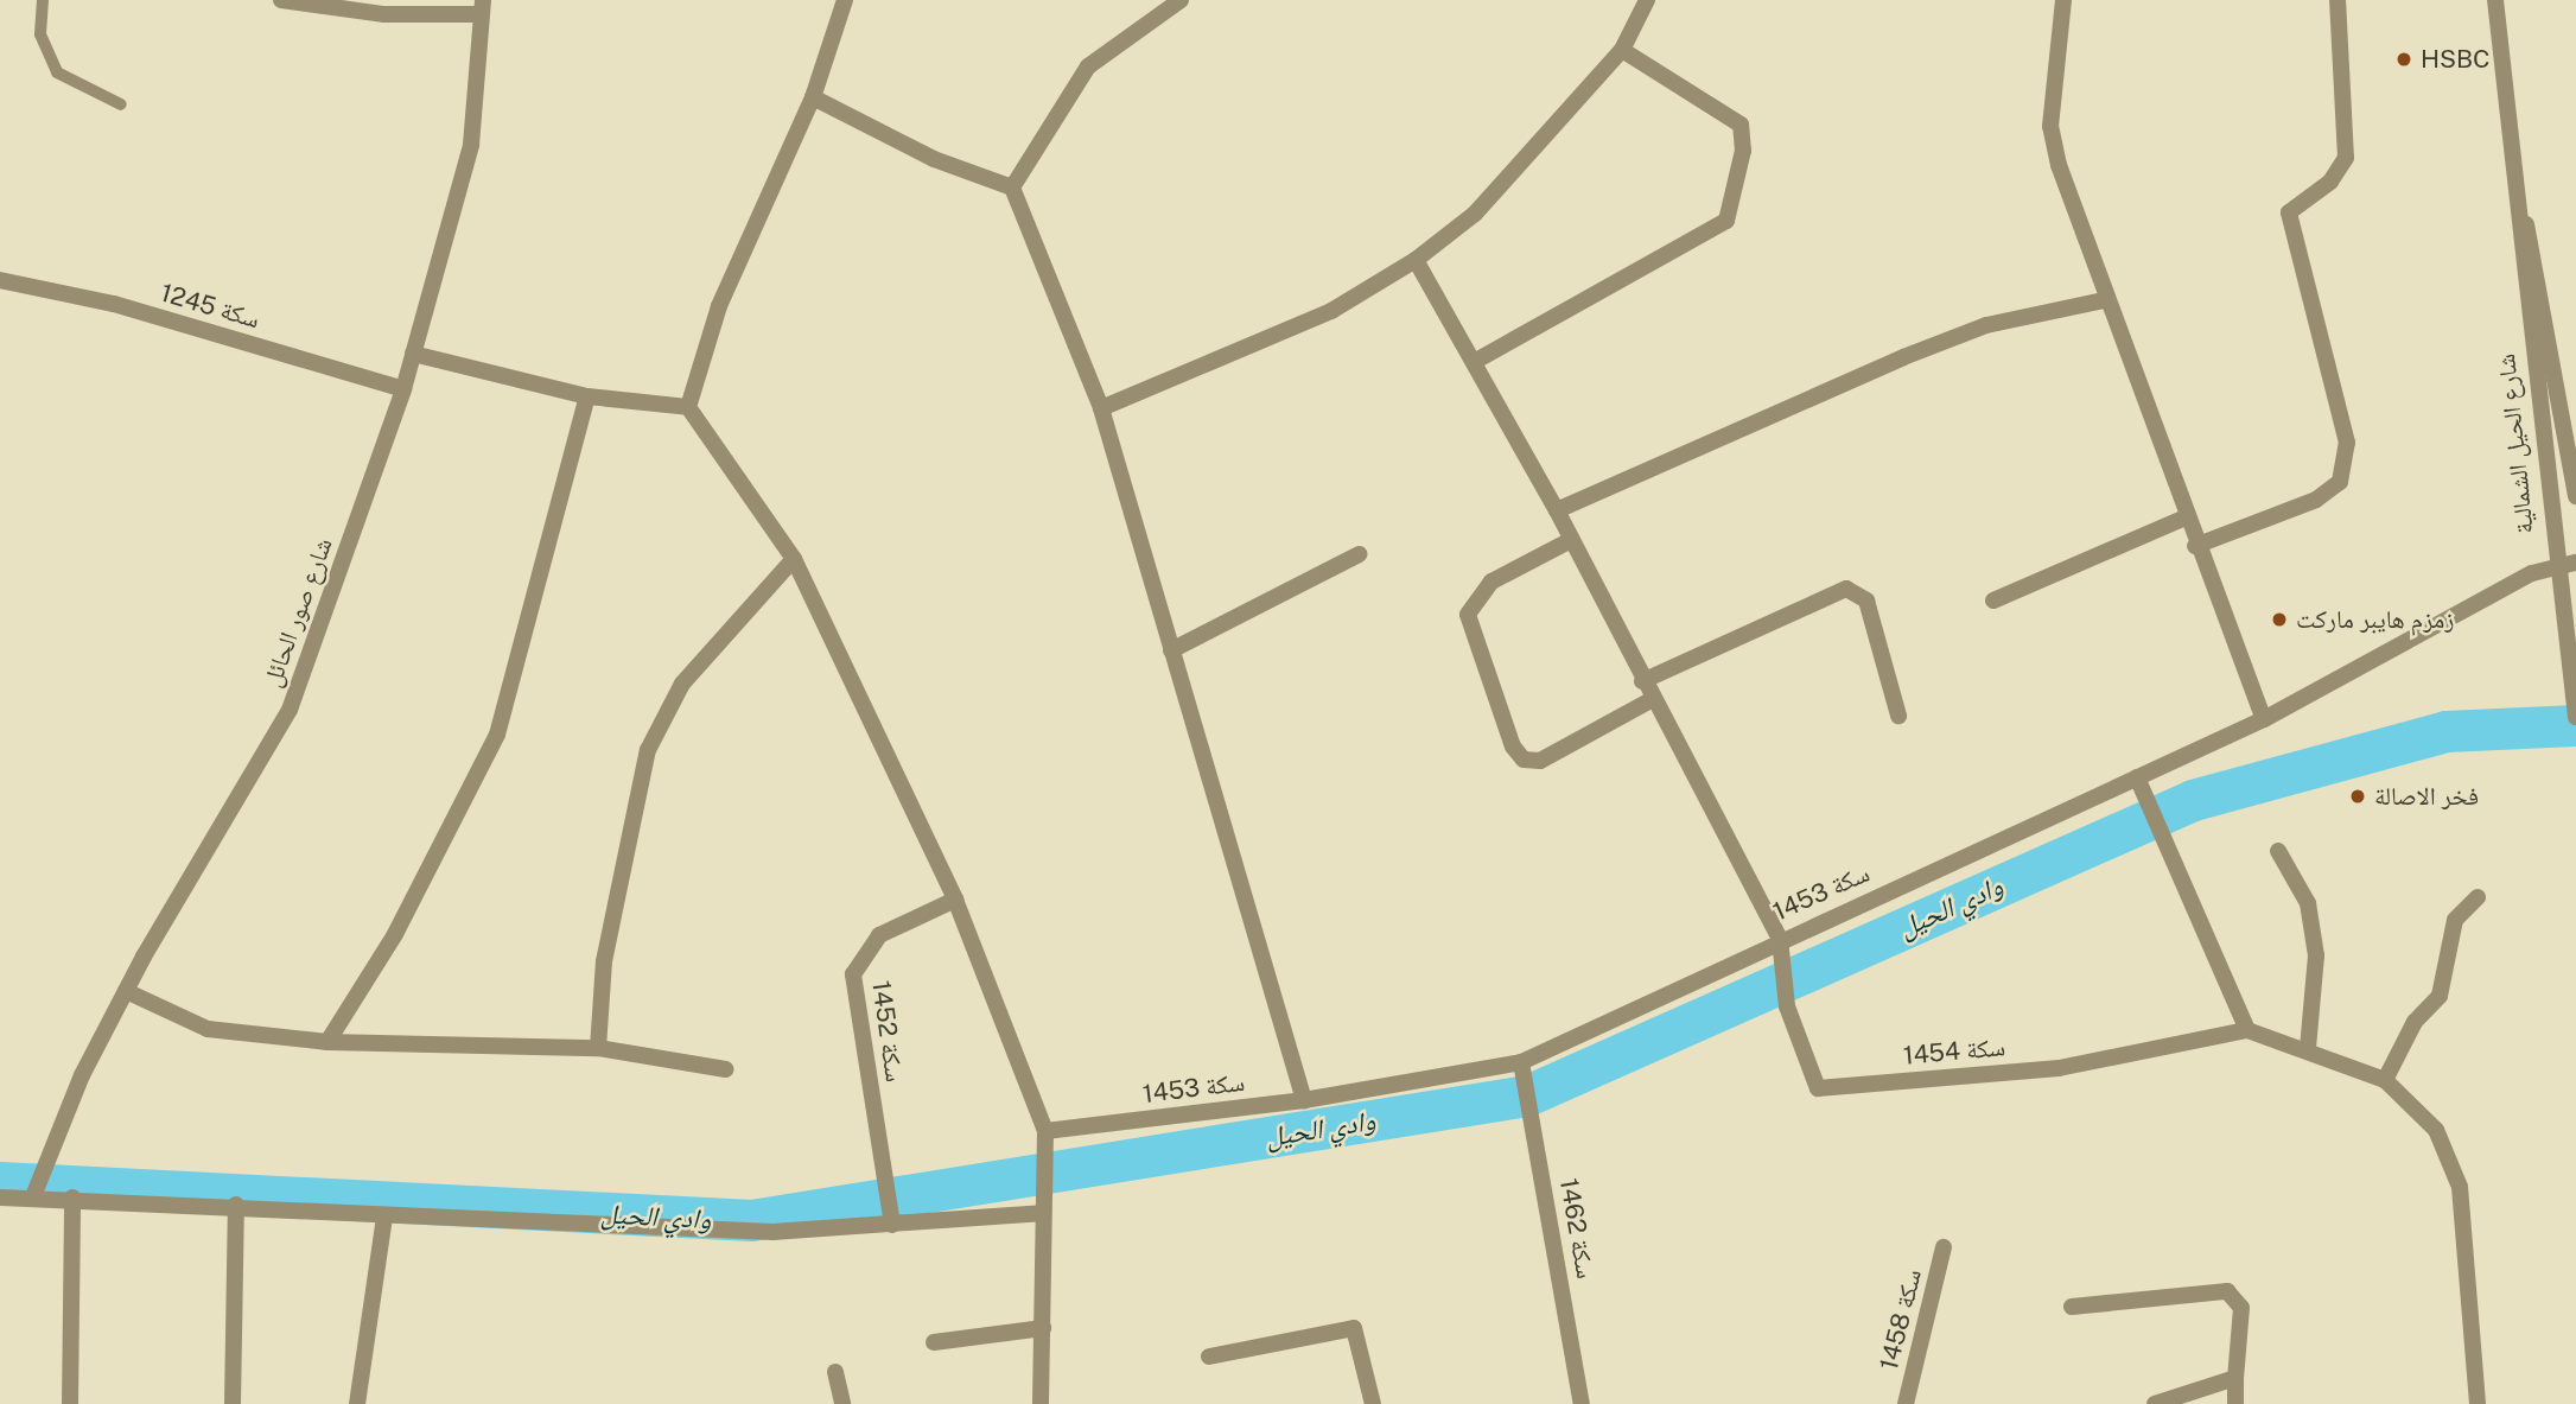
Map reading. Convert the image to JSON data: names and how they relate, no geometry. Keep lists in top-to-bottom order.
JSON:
{
  "streets": {
    "street": [
      "سكة 1245",
      "شارع الحيل الشمالية",
      "شارع صور الحائل",
      "سكة 1453",
      "سكة 1452",
      "سكة 1454",
      "سكة 1462",
      "سكة 1458"
    ]
  },
  "crossings": [
    ["سكة 1245", "شارع صور الحائل"],
    ["شارع الحيل الشمالية", "سكة 1453"],
    ["سكة 1453", "سكة 1454"],
    ["سكة 1453", "سكة 1462"]
  ],
  "water": ["وادي الحيل"],
  "places": ["HSBC", "زمزم هايبر ماركت", "فخر الاصالة"]
}
